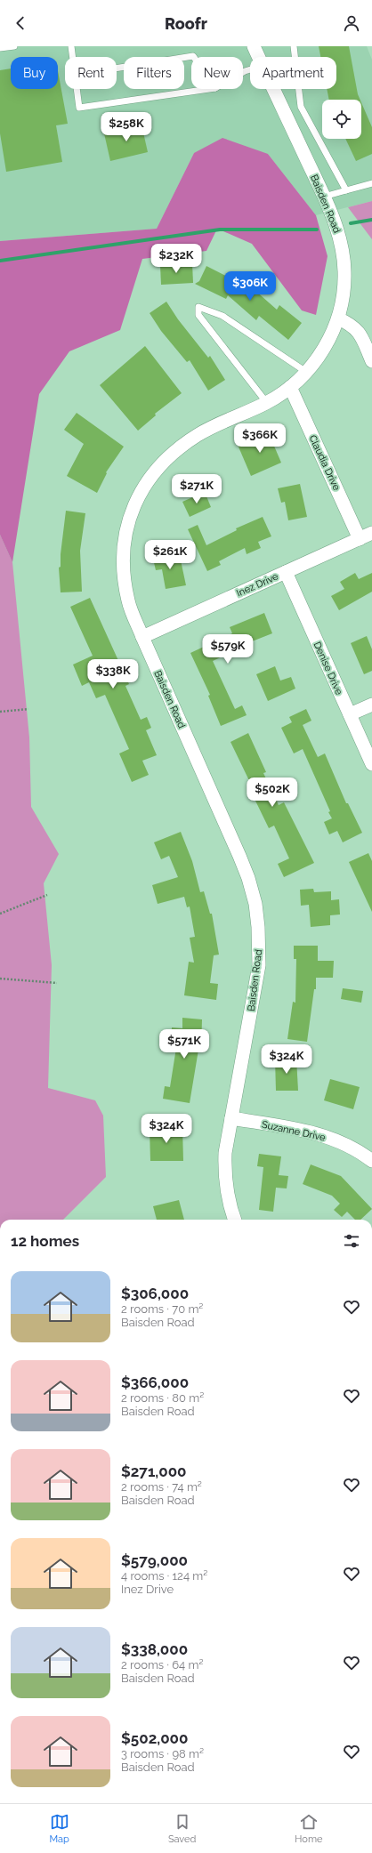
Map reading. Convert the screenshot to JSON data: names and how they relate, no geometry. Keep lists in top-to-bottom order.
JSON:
{
  "streets": {
    "street": [
      "Baisden Road",
      "Claudia Drive",
      "Inez Drive",
      "Denise Drive",
      "Suzanne Drive"
    ]
  },
  "crossings": [
    ["Baisden Road", "Claudia Drive"],
    ["Baisden Road", "Inez Drive"],
    ["Baisden Road", "Suzanne Drive"],
    ["Claudia Drive", "Inez Drive"],
    ["Inez Drive", "Denise Drive"]
  ],
  "page": {
    "header": "Roofr",
    "chip": [
      "Buy",
      "Rent",
      "Filters",
      "New",
      "Apartment"
    ],
    "price": [
      "$258K",
      "$232K",
      "$306K",
      "$366K",
      "$271K",
      "$261K",
      "$579K",
      "$338K",
      "$502K",
      "$571K",
      "$324K",
      "$324K"
    ],
    "heading": "12 homes",
    "list": [
      {
        "name": "$306,000",
        "note": "2 rooms · 70 m² · Baisden Road"
      },
      {
        "name": "$366,000",
        "note": "2 rooms · 80 m² · Baisden Road"
      },
      {
        "name": "$271,000",
        "note": "2 rooms · 74 m² · Baisden Road"
      },
      {
        "name": "$579,000",
        "note": "4 rooms · 124 m² · Inez Drive"
      },
      {
        "name": "$338,000",
        "note": "2 rooms · 64 m² · Baisden Road"
      },
      {
        "name": "$502,000",
        "note": "3 rooms · 98 m² · Baisden Road"
      }
    ],
    "tabs": ["Map", "Saved", "Home"]
  }
}
